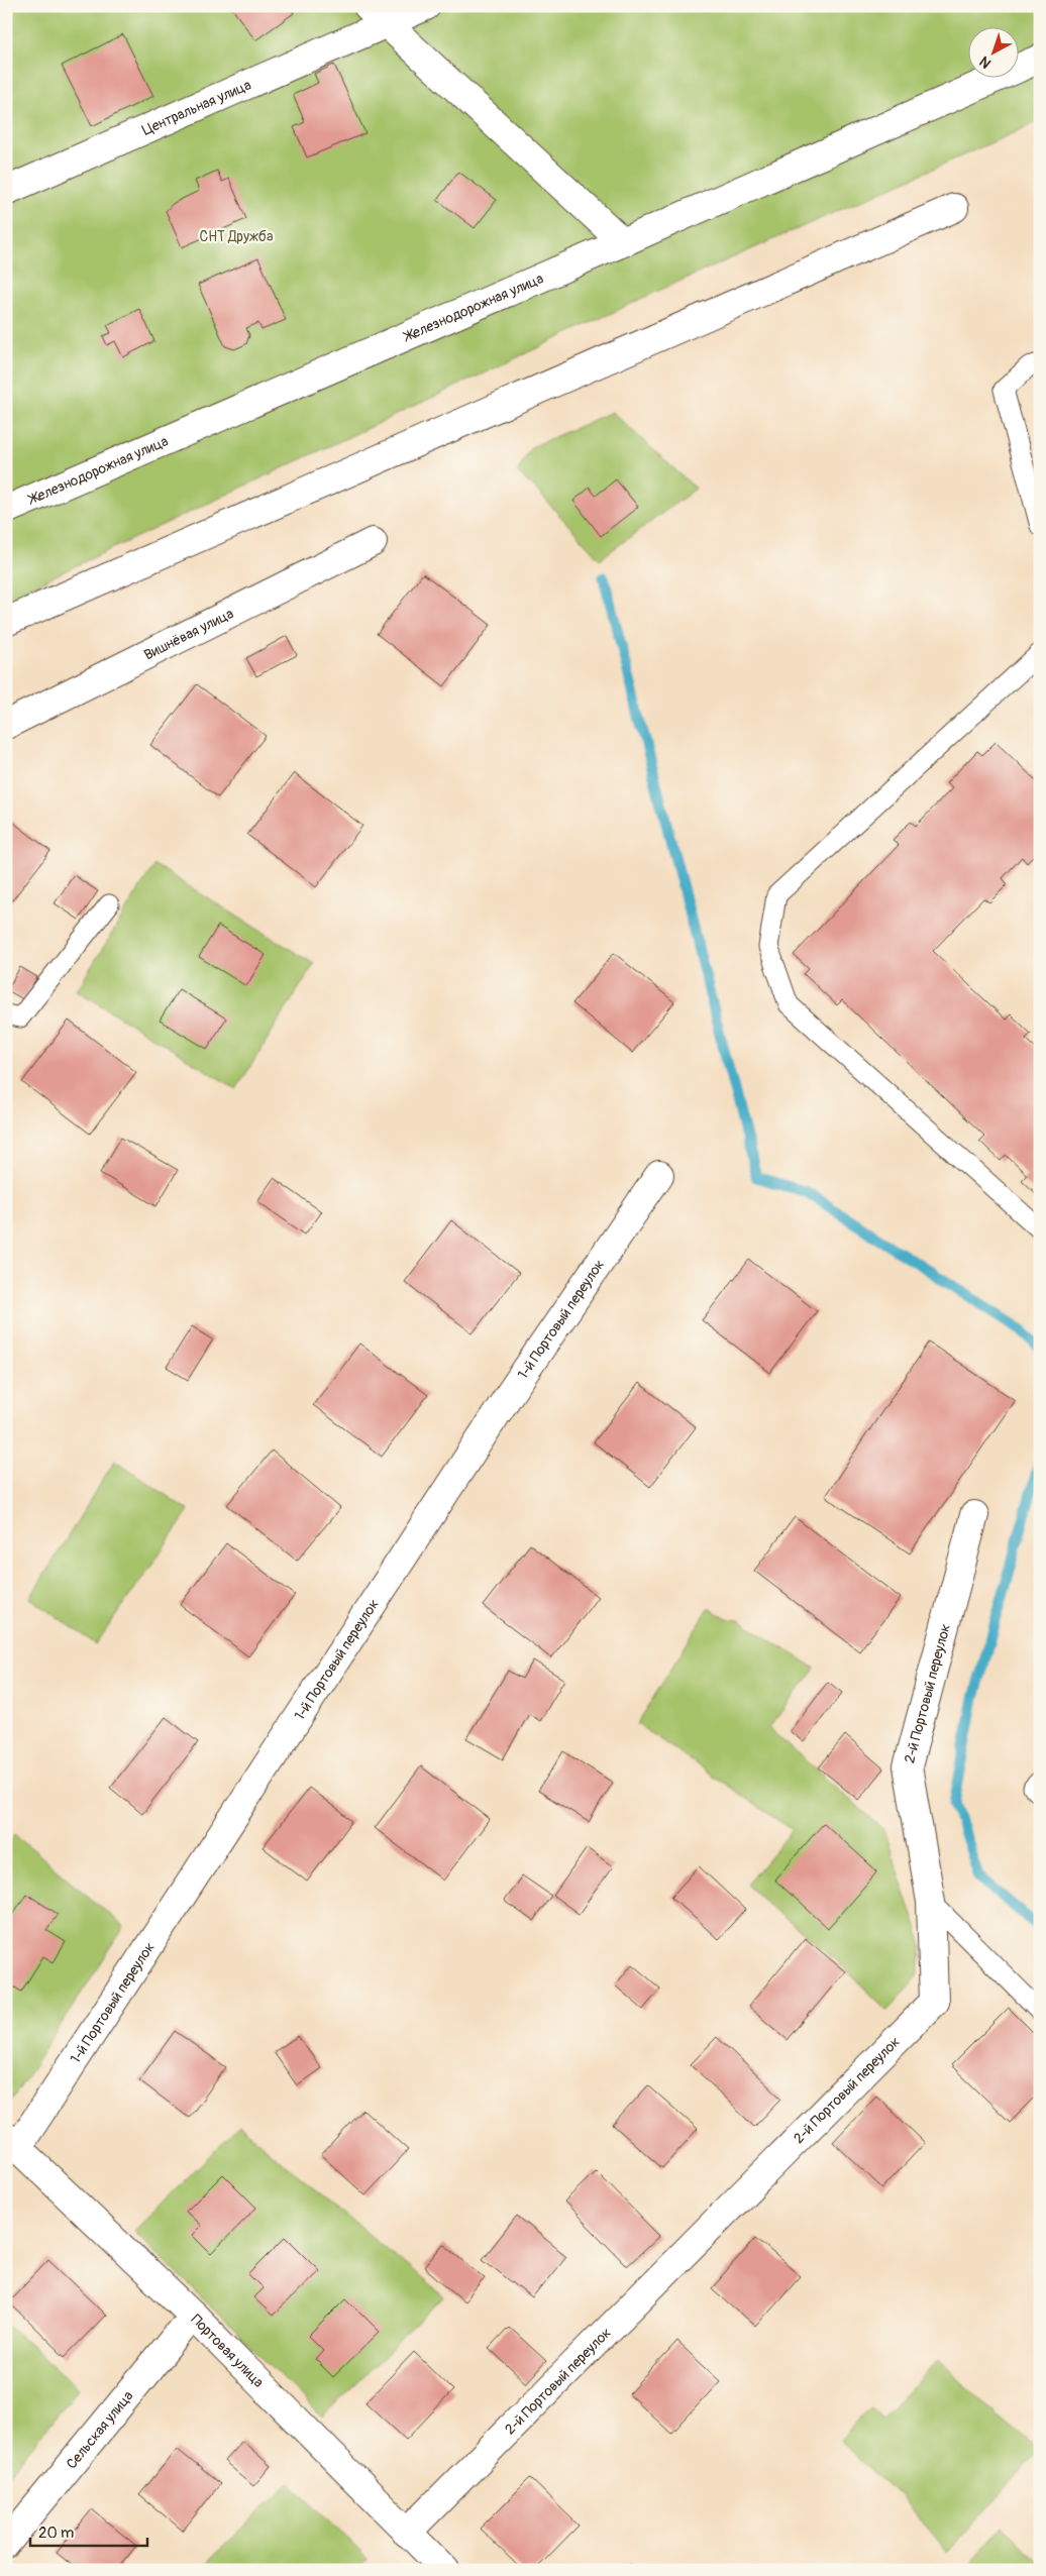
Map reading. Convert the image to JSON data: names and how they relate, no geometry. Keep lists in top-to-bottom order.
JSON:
{
  "streets": {
    "street": [
      "Центральная улица",
      "Железнодорожная улица",
      "Вишнёвая улица",
      "1-й Портовый переулок",
      "2-й Портовый переулок",
      "Портовая улица",
      "Сельская улица"
    ]
  },
  "crossings": [
    ["1-й Портовый переулок", "Портовая улица"],
    ["2-й Портовый переулок", "Портовая улица"],
    ["Портовая улица", "Сельская улица"]
  ],
  "parks": ["СНТ Дружба"],
  "scale_bar": "20 m",
  "north": "bottom left"
}
